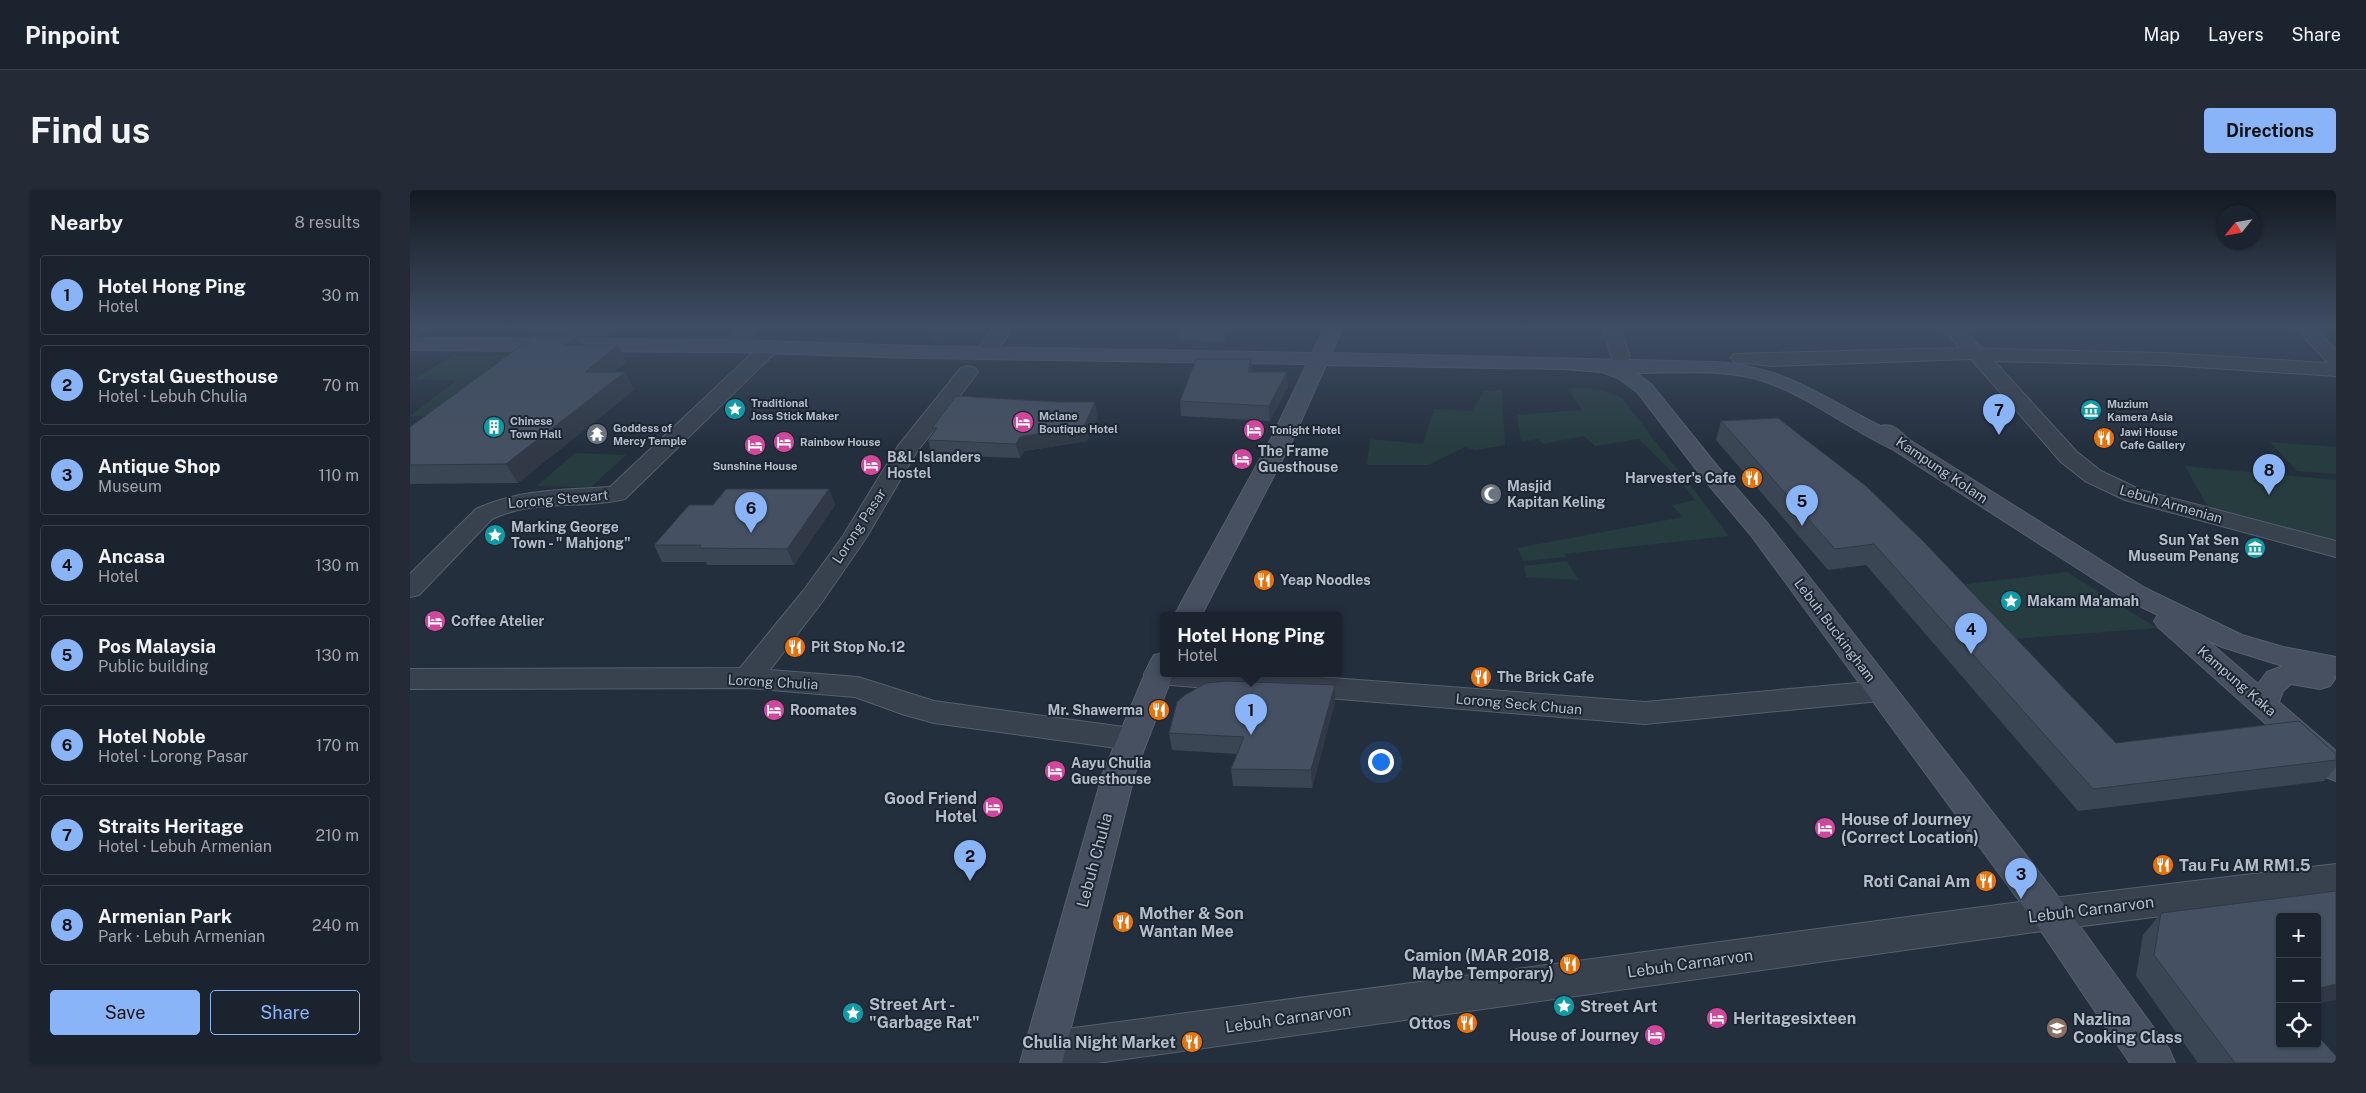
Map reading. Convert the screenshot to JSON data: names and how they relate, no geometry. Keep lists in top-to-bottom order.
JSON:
{
  "streets": {
    "main road": [
      "Kampung Kolam",
      "Lebuh Buckingham",
      "Kampung Kaka",
      "Lebuh Chulia"
    ],
    "street": [
      "Lorong Stewart",
      "Lebuh Armenian",
      "Lorong Pasar",
      "Lorong Chulia",
      "Lorong Seck Chuan",
      "Lebuh Carnarvon"
    ]
  },
  "crossings": [
    ["Kampung Kolam", "Kampung Kaka"],
    ["Lorong Pasar", "Lorong Chulia"],
    ["Lebuh Buckingham", "Lorong Seck Chuan"],
    ["Lebuh Buckingham", "Lebuh Carnarvon"],
    ["Lorong Chulia", "Lebuh Chulia"],
    ["Lebuh Chulia", "Lebuh Carnarvon"]
  ],
  "places": {
    "place": [
      "Traditional Joss Stick Maker",
      "Marking George Town - \" Mahjong\"",
      "Makam Ma'amah",
      "Street Art",
      "Street Art - \"Garbage Rat\""
    ],
    "museum": ["Muzium Kamera Asia", "Sun Yat Sen Museum Penang"],
    "hotel": [
      "Mclane Boutique Hotel",
      "Tonight Hotel",
      "Rainbow House",
      "Sunshine House",
      "The Frame Guesthouse",
      "B&L Islanders Hostel",
      "Coffee Atelier",
      "Roomates",
      "Aayu Chulia Guesthouse",
      "Good Friend Hotel",
      "House of Journey (Correct Location)",
      "Heritagesixteen",
      "House of Journey"
    ],
    "building": ["Chinese Town Hall"],
    "temple": ["Goddess of Mercy Temple"],
    "restaurant": [
      "Jawi House Cafe Gallery",
      "Harvester's Cafe",
      "Yeap Noodles",
      "Pit Stop No.12",
      "The Brick Cafe",
      "Mr. Shawerma",
      "Tau Fu AM RM1.5",
      "Roti Canai Am",
      "Mother & Son Wantan Mee",
      "Camion (MAR 2018, Maybe Temporary)",
      "Ottos",
      "Chulia Night Market"
    ],
    "mosque": ["Masjid Kapitan Keling"],
    "school or university": ["Nazlina Cooking Class"]
  },
  "north": "bottom left",
  "page": {
    "header": "Pinpoint",
    "nav": ["Map", "Layers", "Share"],
    "buttons": [
      "Directions",
      ["Save", "Share"]
    ],
    "title": "Find us",
    "heading": ["Nearby", "8 results"],
    "list": [
      {
        "mark": "1",
        "name": "Hotel Hong Ping",
        "note": "Hotel",
        "value": "30 m"
      },
      {
        "mark": "2",
        "name": "Crystal Guesthouse",
        "note": "Hotel · Lebuh Chulia",
        "value": "70 m"
      },
      {
        "mark": "3",
        "name": "Antique Shop",
        "note": "Museum",
        "value": "110 m"
      },
      {
        "mark": "4",
        "name": "Ancasa",
        "note": "Hotel",
        "value": "130 m"
      },
      {
        "mark": "5",
        "name": "Pos Malaysia",
        "note": "Public building",
        "value": "130 m"
      },
      {
        "mark": "6",
        "name": "Hotel Noble",
        "note": "Hotel · Lorong Pasar",
        "value": "170 m"
      },
      {
        "mark": "7",
        "name": "Straits Heritage",
        "note": "Hotel · Lebuh Armenian",
        "value": "210 m"
      },
      {
        "mark": "8",
        "name": "Armenian Park",
        "note": "Park · Lebuh Armenian",
        "value": "240 m"
      }
    ],
    "pins": [
      "7",
      "8",
      "5",
      "6",
      "4",
      "1",
      "2",
      "3"
    ],
    "popup": ["Hotel Hong Ping", "Hotel"],
    "map_buttons": ["+", "−"]
  }
}
